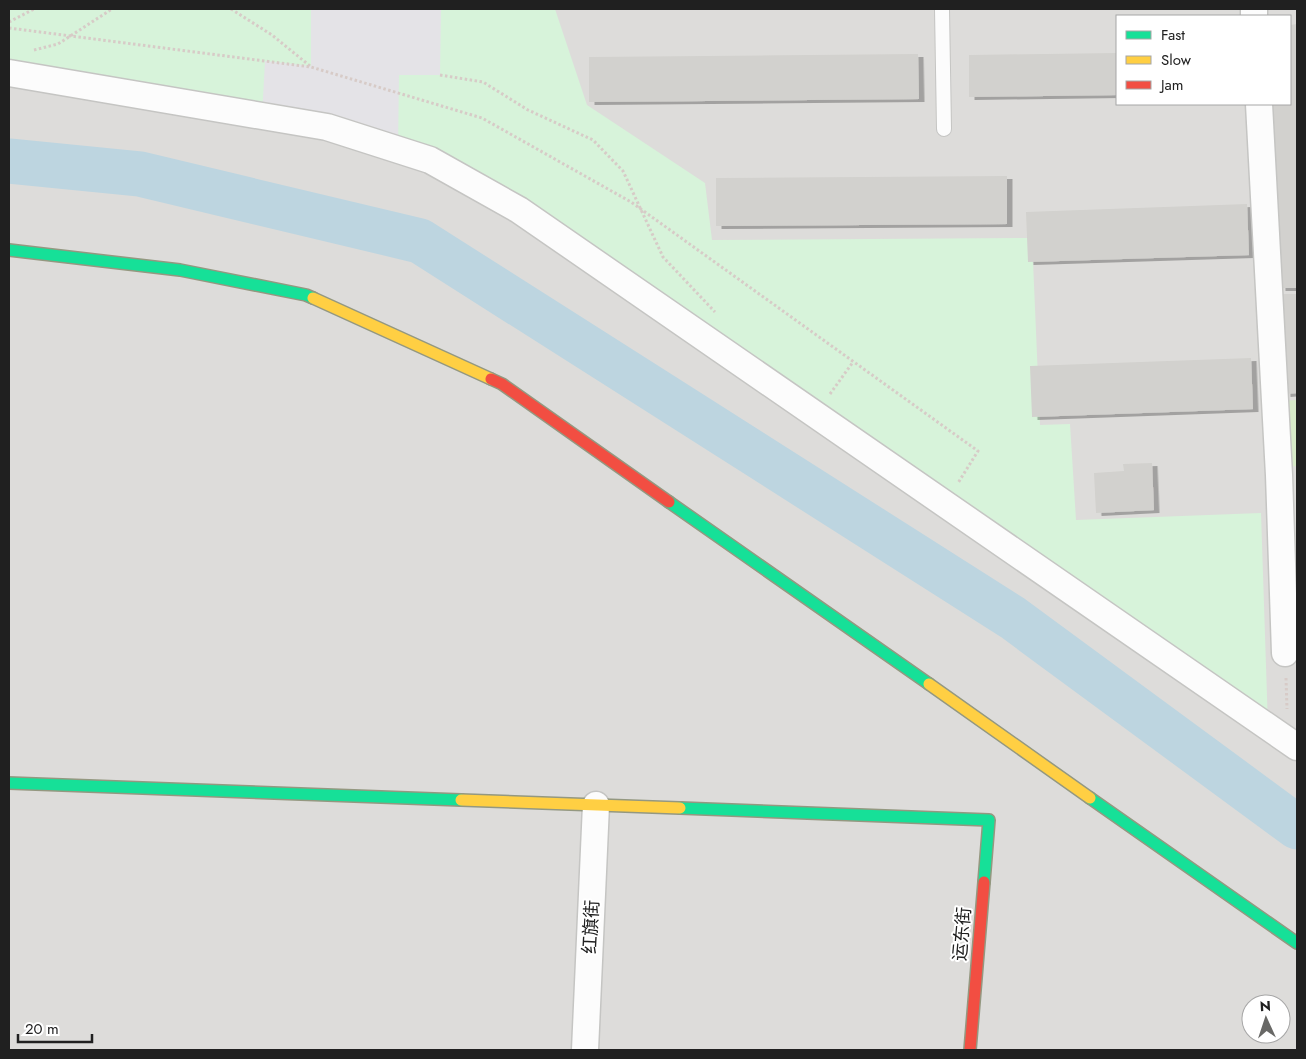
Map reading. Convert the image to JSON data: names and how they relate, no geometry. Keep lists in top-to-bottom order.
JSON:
{
  "streets": {
    "street": ["红旗街", "运东街"]
  },
  "crossings": [
    ["红旗街", "运东街"]
  ],
  "legend": ["Fast", "Slow", "Jam"],
  "scale_bar": "20 m",
  "north": "top"
}
